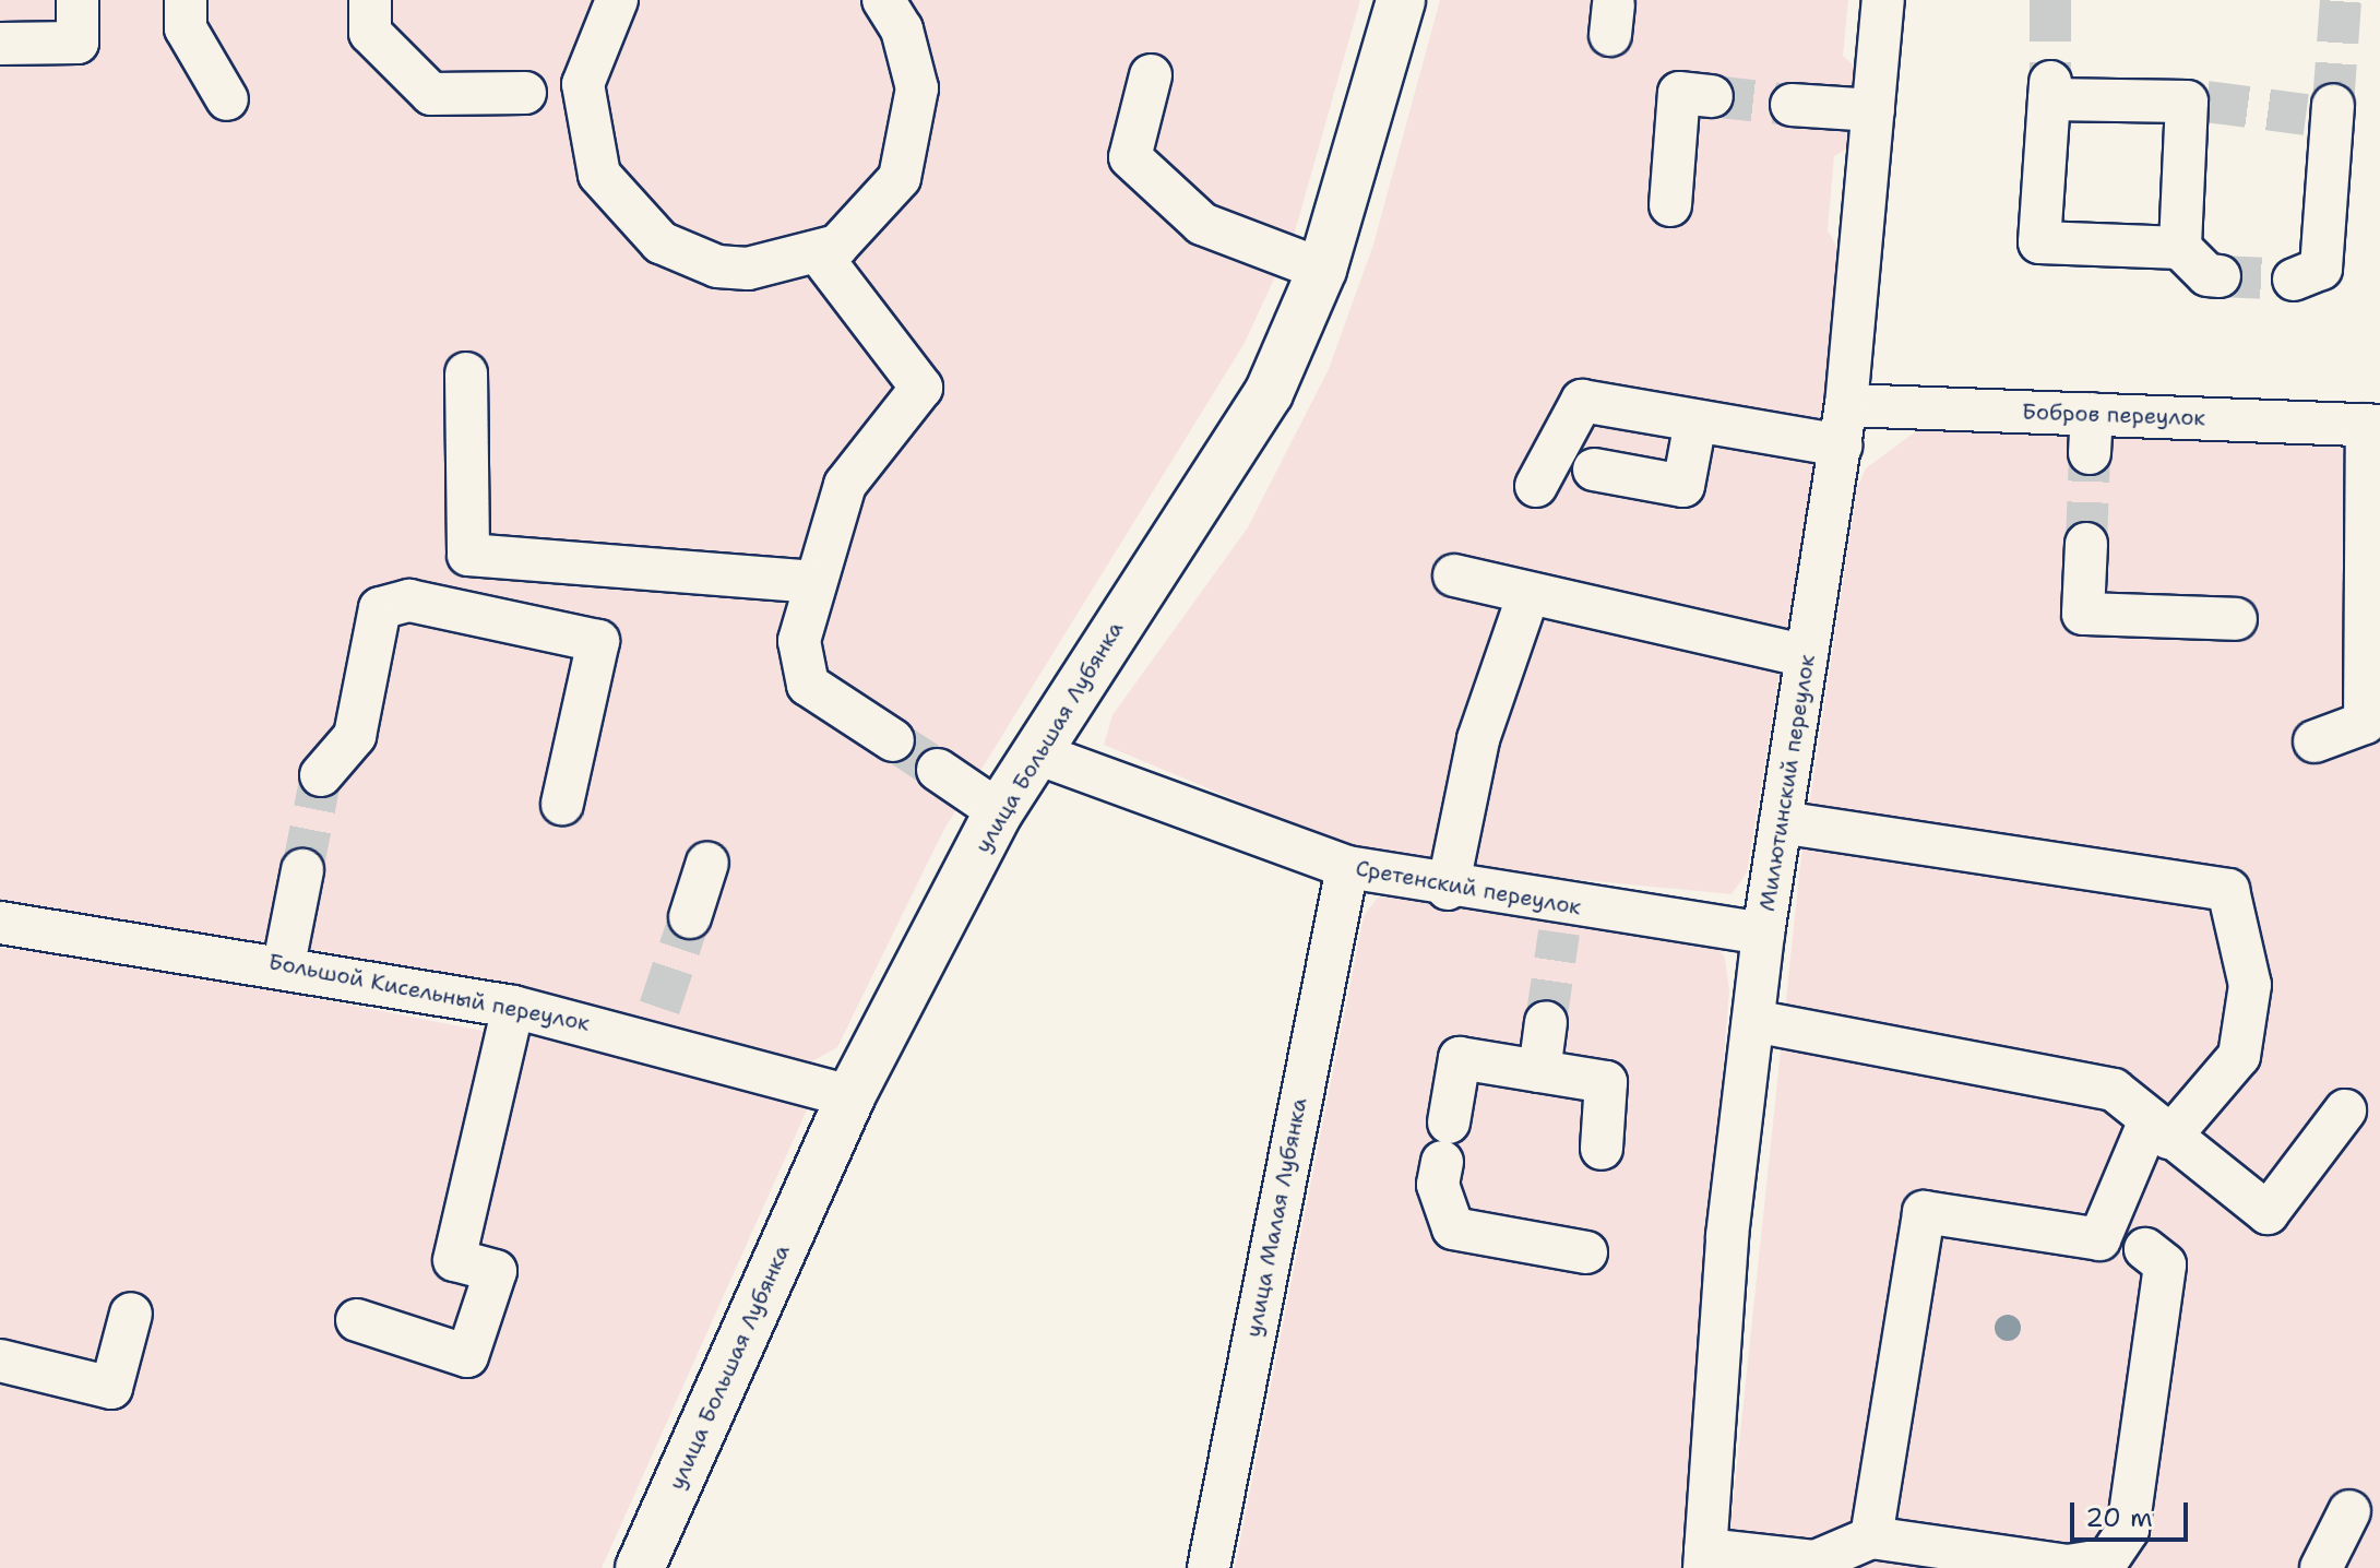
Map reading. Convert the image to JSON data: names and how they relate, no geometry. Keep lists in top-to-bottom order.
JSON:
{
  "streets": {
    "main road": ["улица Большая Лубянка"],
    "street": [
      "Бобров переулок",
      "Милютинский переулок",
      "Сретенский переулок",
      "Большой Кисельный переулок",
      "улица Малая Лубянка"
    ]
  },
  "crossings": [
    ["Бобров переулок", "Милютинский переулок"],
    ["улица Большая Лубянка", "Сретенский переулок"],
    ["улица Большая Лубянка", "Большой Кисельный переулок"],
    ["Милютинский переулок", "Сретенский переулок"],
    ["Сретенский переулок", "улица Малая Лубянка"]
  ],
  "scale_bar": "20 m"
}
